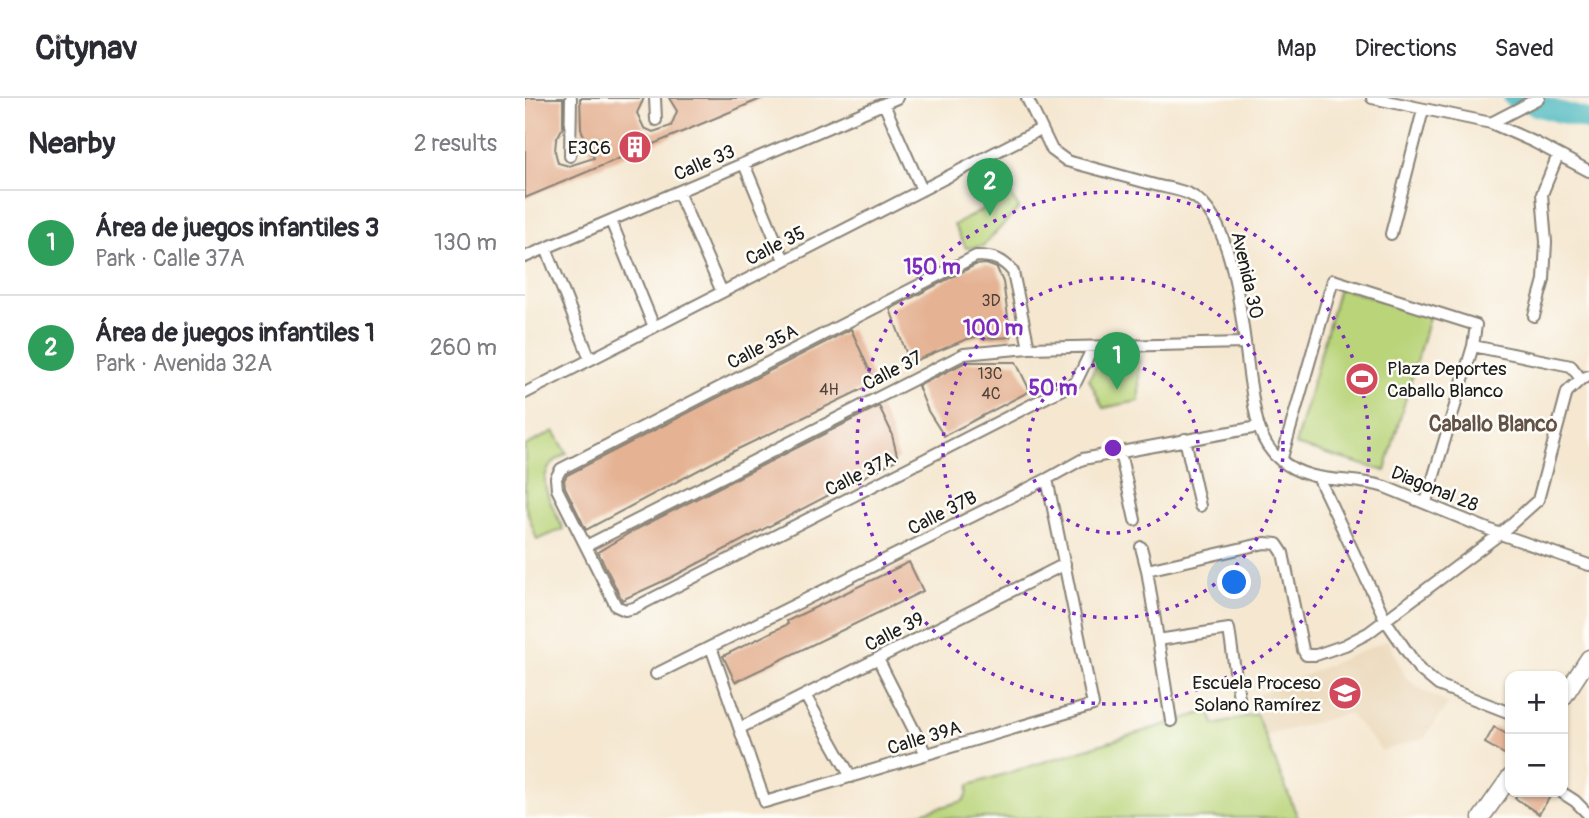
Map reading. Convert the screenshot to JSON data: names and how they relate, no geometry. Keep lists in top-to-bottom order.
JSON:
{
  "streets": {
    "street": [
      "Calle 33",
      "Calle 35",
      "Avenida 30",
      "Calle 35A",
      "Calle 37",
      "Calle 37A",
      "Diagonal 28",
      "Calle 37B",
      "Calle 39",
      "Calle 39A"
    ]
  },
  "crossings": [
    ["Calle 35", "Avenida 30"],
    ["Avenida 30", "Calle 37"],
    ["Avenida 30", "Diagonal 28"],
    ["Avenida 30", "Calle 37B"],
    ["Calle 35A", "Calle 37"],
    ["Calle 35A", "Calle 37A"],
    ["Calle 37", "Calle 37A"],
    ["Calle 39", "Calle 39A"]
  ],
  "districts": ["Caballo Blanco"],
  "places": {
    "building": ["E3C6"],
    "sports": ["Plaza Deportes Caballo Blanco"],
    "school or university": ["Escuela Proceso Solano Ramírez"]
  },
  "house_numbers": [
    "3D",
    "13C",
    "4H",
    "4C"
  ],
  "page": {
    "header": "Citynav",
    "nav": ["Map", "Directions", "Saved"],
    "heading": ["Nearby", "2 results"],
    "pins": ["2", "1"],
    "list": [
      {
        "mark": "1",
        "name": "Área de juegos infantiles 3",
        "note": "Park · Calle 37A",
        "value": "130 m"
      },
      {
        "mark": "2",
        "name": "Área de juegos infantiles 1",
        "note": "Park · Avenida 32A",
        "value": "260 m"
      }
    ],
    "map_buttons": ["+", "−"]
  },
  "rings": ["150 m", "100 m", "50 m"]
}
